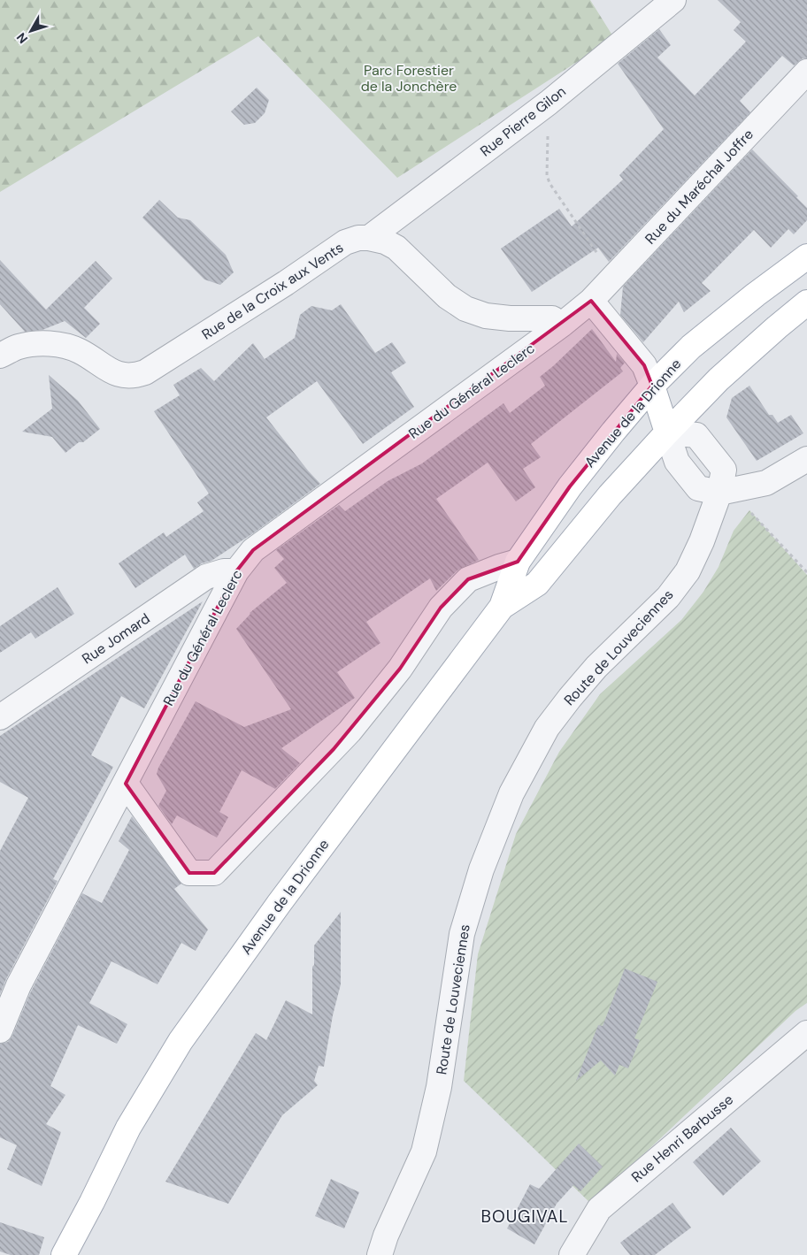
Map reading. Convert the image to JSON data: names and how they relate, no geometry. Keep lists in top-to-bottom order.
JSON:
{
  "streets": {
    "main road": ["Avenue de la Drionne"],
    "street": [
      "Rue Pierre Gilon",
      "Rue du Maréchal Joffre",
      "Rue de la Croix aux Vents",
      "Rue du Général Leclerc",
      "Rue Jomard",
      "Route de Louveciennes",
      "Rue Henri Barbusse"
    ]
  },
  "crossings": [
    ["Rue Pierre Gilon", "Rue de la Croix aux Vents"],
    ["Rue du Maréchal Joffre", "Rue du Général Leclerc"],
    ["Rue de la Croix aux Vents", "Rue du Général Leclerc"],
    ["Rue du Général Leclerc", "Rue Jomard"],
    ["Avenue de la Drionne", "Route de Louveciennes"]
  ],
  "districts": ["BOUGIVAL"],
  "parks": ["Parc Forestier de la Jonchère"],
  "north": "bottom left"
}
